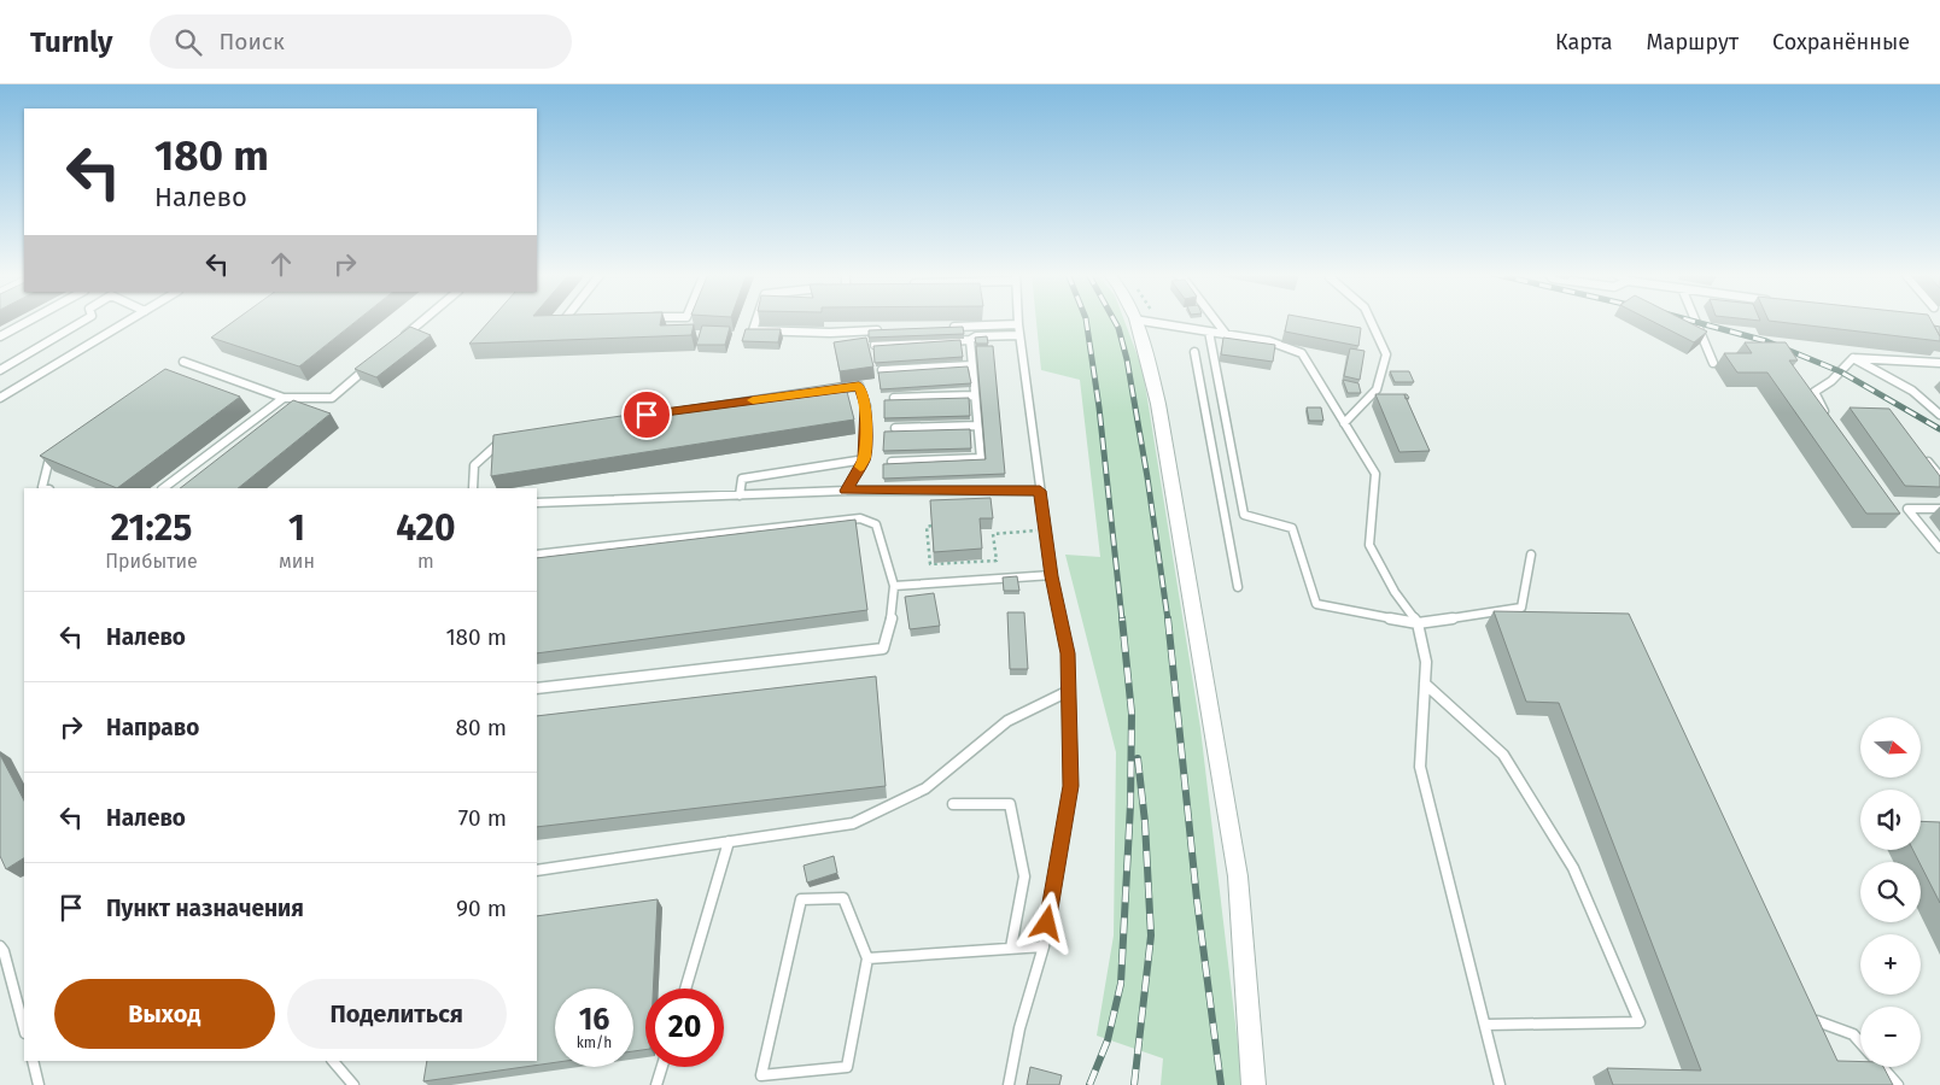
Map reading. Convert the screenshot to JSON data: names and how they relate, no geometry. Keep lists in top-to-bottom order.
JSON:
{
  "north": "right",
  "page": {
    "header": "Turnly",
    "search": "Поиск",
    "nav": ["Карта", "Маршрут", "Сохранённые"],
    "turn": ["180 m", "Налево"],
    "eta": [
      "21:25",
      "Прибытие",
      "1",
      "мин",
      "420",
      "m"
    ],
    "list": [
      {
        "name": "Налево",
        "value": "180 m"
      },
      {
        "name": "Направо",
        "value": "80 m"
      },
      {
        "name": "Налево",
        "value": "70 m"
      },
      {
        "name": "Пункт назначения",
        "value": "90 m"
      }
    ],
    "map_buttons": ["+", "−"],
    "buttons": ["Выход", "Поделиться"],
    "speed": "16 km/h",
    "limit": "20"
  }
}
